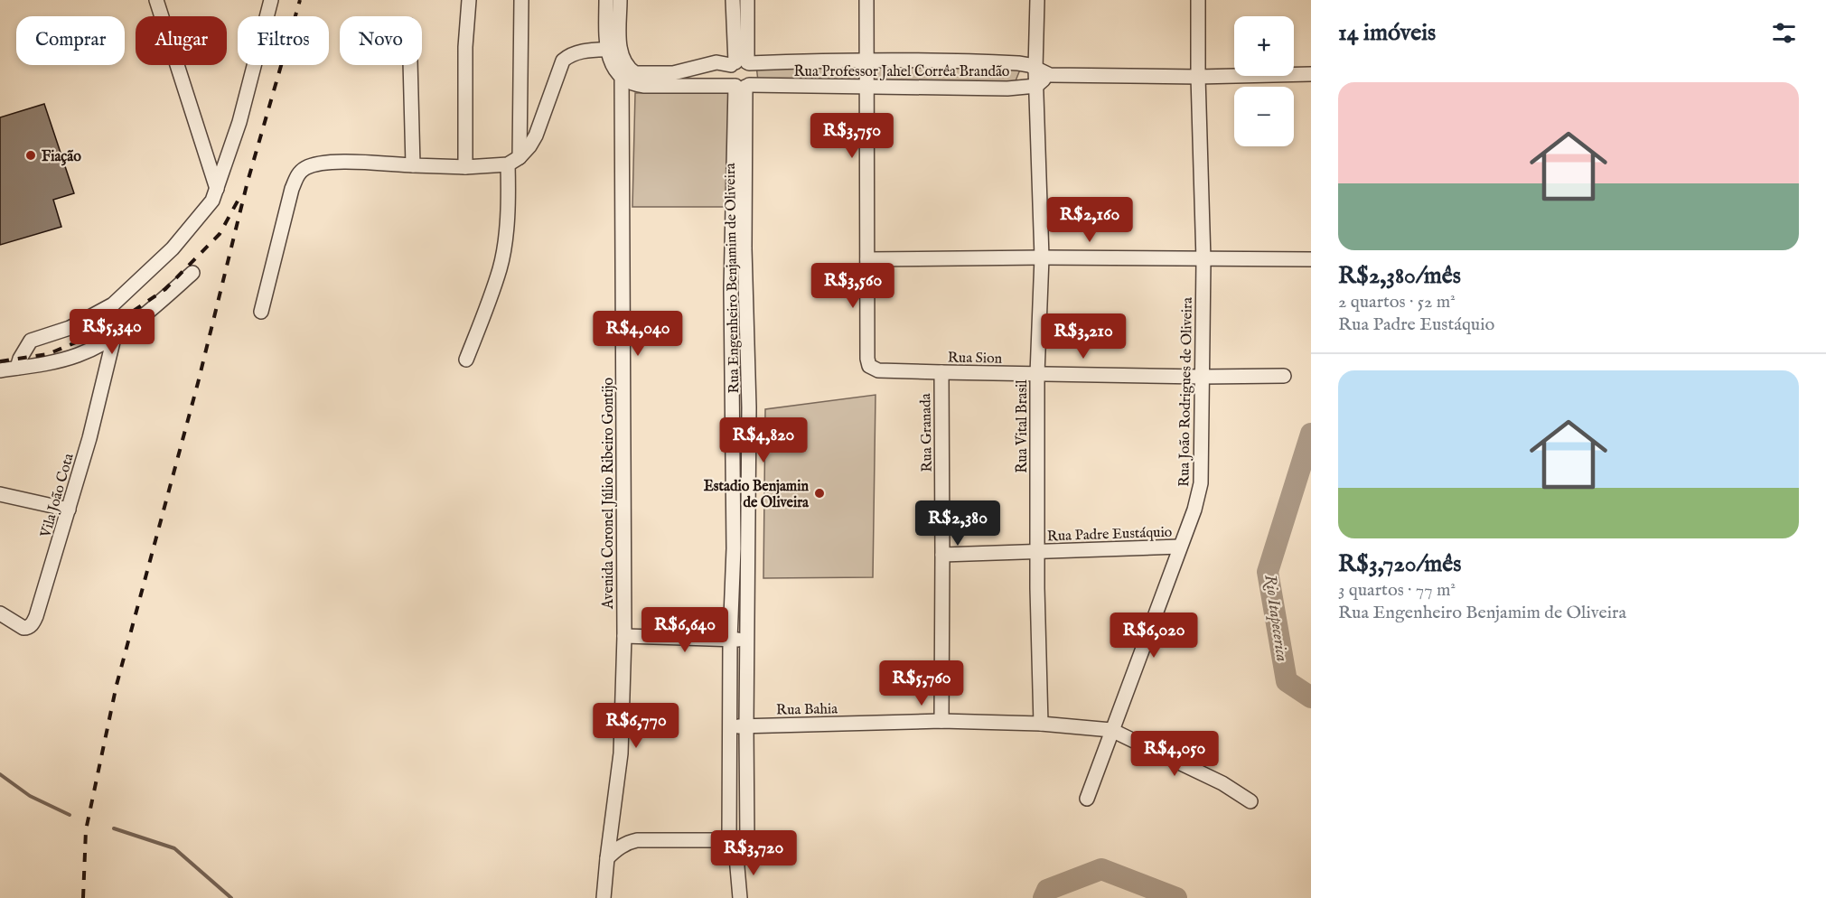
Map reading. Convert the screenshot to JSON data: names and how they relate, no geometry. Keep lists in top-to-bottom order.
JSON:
{
  "streets": {
    "street": [
      "Rua Professor Jahel Corrêa Brandão",
      "Rua Engenheiro Benjamim de Oliveira",
      "Rua Sion",
      "Rua João Rodrigues de Oliveira",
      "Rua Vital Brasil",
      "Rua Granada",
      "Avenida Coronel Júlio Ribeiro Gontijo",
      "Vila João Cota",
      "Rua Padre Eustáquio",
      "Rua Bahia"
    ]
  },
  "crossings": [
    ["Rua Professor Jahel Corrêa Brandão", "Rua Engenheiro Benjamim de Oliveira"],
    ["Rua Professor Jahel Corrêa Brandão", "Rua João Rodrigues de Oliveira"],
    ["Rua Professor Jahel Corrêa Brandão", "Rua Vital Brasil"],
    ["Rua Professor Jahel Corrêa Brandão", "Avenida Coronel Júlio Ribeiro Gontijo"],
    ["Rua Engenheiro Benjamim de Oliveira", "Rua Bahia"],
    ["Rua Sion", "Rua João Rodrigues de Oliveira"],
    ["Rua Sion", "Rua Vital Brasil"],
    ["Rua Sion", "Rua Granada"],
    ["Rua João Rodrigues de Oliveira", "Rua Padre Eustáquio"],
    ["Rua João Rodrigues de Oliveira", "Rua Bahia"],
    ["Rua Vital Brasil", "Rua Padre Eustáquio"],
    ["Rua Vital Brasil", "Rua Bahia"],
    ["Rua Granada", "Rua Padre Eustáquio"],
    ["Rua Granada", "Rua Bahia"]
  ],
  "water": ["Rio Itapecerica"],
  "places": ["Fiação", "Estadio Benjamin de Oliveira"],
  "page": {
    "heading": "14 imóveis",
    "map_buttons": ["+", "−"],
    "chip": [
      "Comprar",
      "Alugar",
      "Filtros",
      "Novo"
    ],
    "list": [
      {
        "name": "R$2,380/mês",
        "note": "2 quartos · 52 m² · Rua Padre Eustáquio"
      },
      {
        "name": "R$3,720/mês",
        "note": "3 quartos · 77 m² · Rua Engenheiro Benjamim de Oliveira"
      }
    ],
    "price": [
      "R$3,750",
      "R$2,160",
      "R$3,560",
      "R$5,340",
      "R$4,040",
      "R$3,210",
      "R$4,820",
      "R$2,380",
      "R$6,640",
      "R$6,020",
      "R$5,760",
      "R$6,770",
      "R$4,050",
      "R$3,720"
    ]
  }
}
